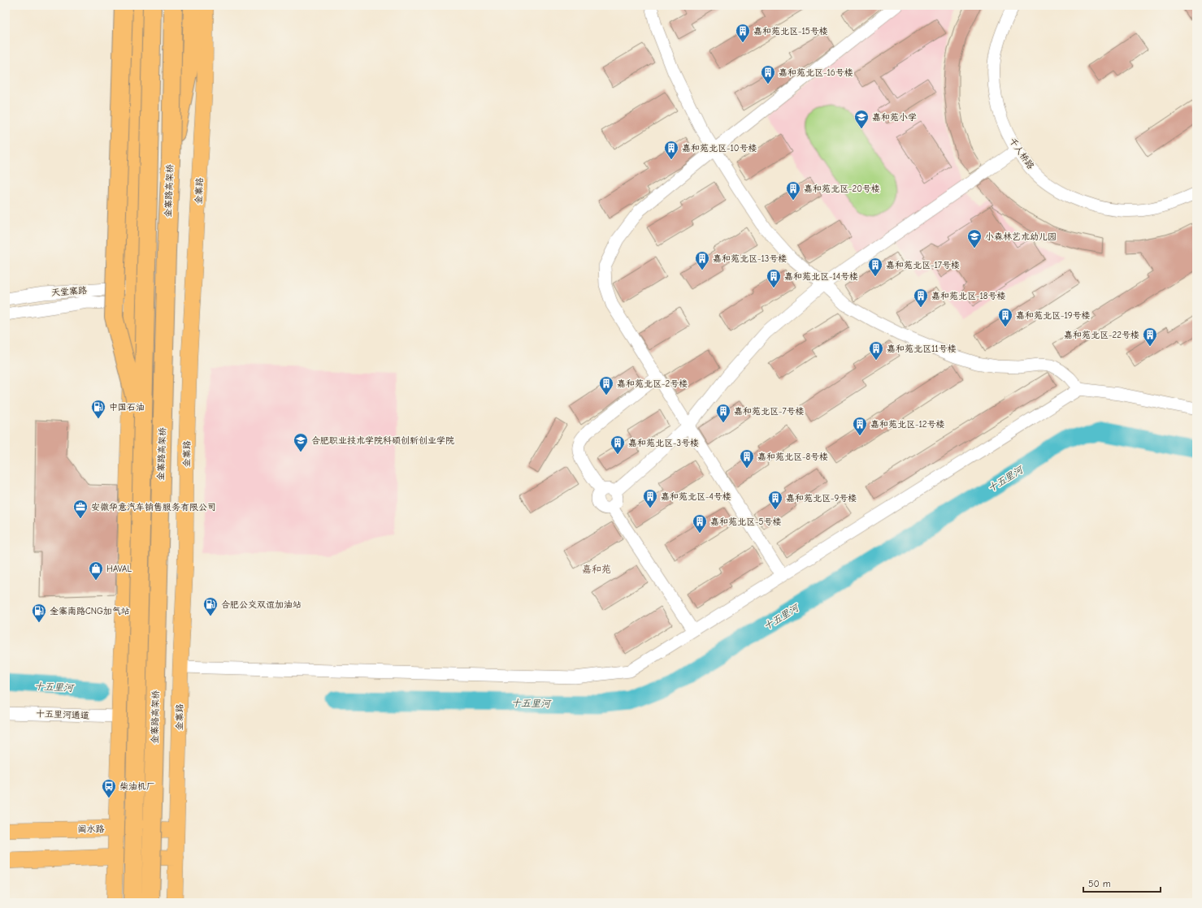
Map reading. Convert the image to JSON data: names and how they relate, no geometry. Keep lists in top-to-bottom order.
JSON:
{
  "streets": {
    "highway": ["金寨路高架桥"],
    "main road": ["金寨路", "阊水路"],
    "street": ["千人桥路", "天堂寨路", "十五里河通道"]
  },
  "crossings": [
    ["金寨路", "阊水路"]
  ],
  "districts": ["嘉和苑"],
  "water": ["十五里河"],
  "places": {
    "building": [
      "嘉和苑北区-15号楼",
      "嘉和苑北区-16号楼",
      "嘉和苑北区-10号楼",
      "嘉和苑北区-20号楼",
      "嘉和苑北区-13号楼",
      "嘉和苑北区-17号楼",
      "嘉和苑北区-14号楼",
      "嘉和苑北区-18号楼",
      "嘉和苑北区-19号楼",
      "嘉和苑北区-22号楼",
      "嘉和苑北区11号楼",
      "嘉和苑北区-2号楼",
      "嘉和苑北区-7号楼",
      "嘉和苑北区-12号楼",
      "嘉和苑北区-3号楼",
      "嘉和苑北区-8号楼",
      "嘉和苑北区-4号楼",
      "嘉和苑北区-9号楼",
      "嘉和苑北区-5号楼"
    ],
    "school or university": ["嘉和苑小学", "小森林艺术幼儿园", "合肥职业技术学院科硕创新创业学院"],
    "fuel station": ["中国石油", "合肥公交双谊加油站", "金寨南路CNG加气站"],
    "office": ["安徽华意汽车销售服务有限公司"],
    "shop": ["HAVAL"],
    "bus stop": ["柴油机厂"]
  },
  "scale_bar": "50 m"
}
